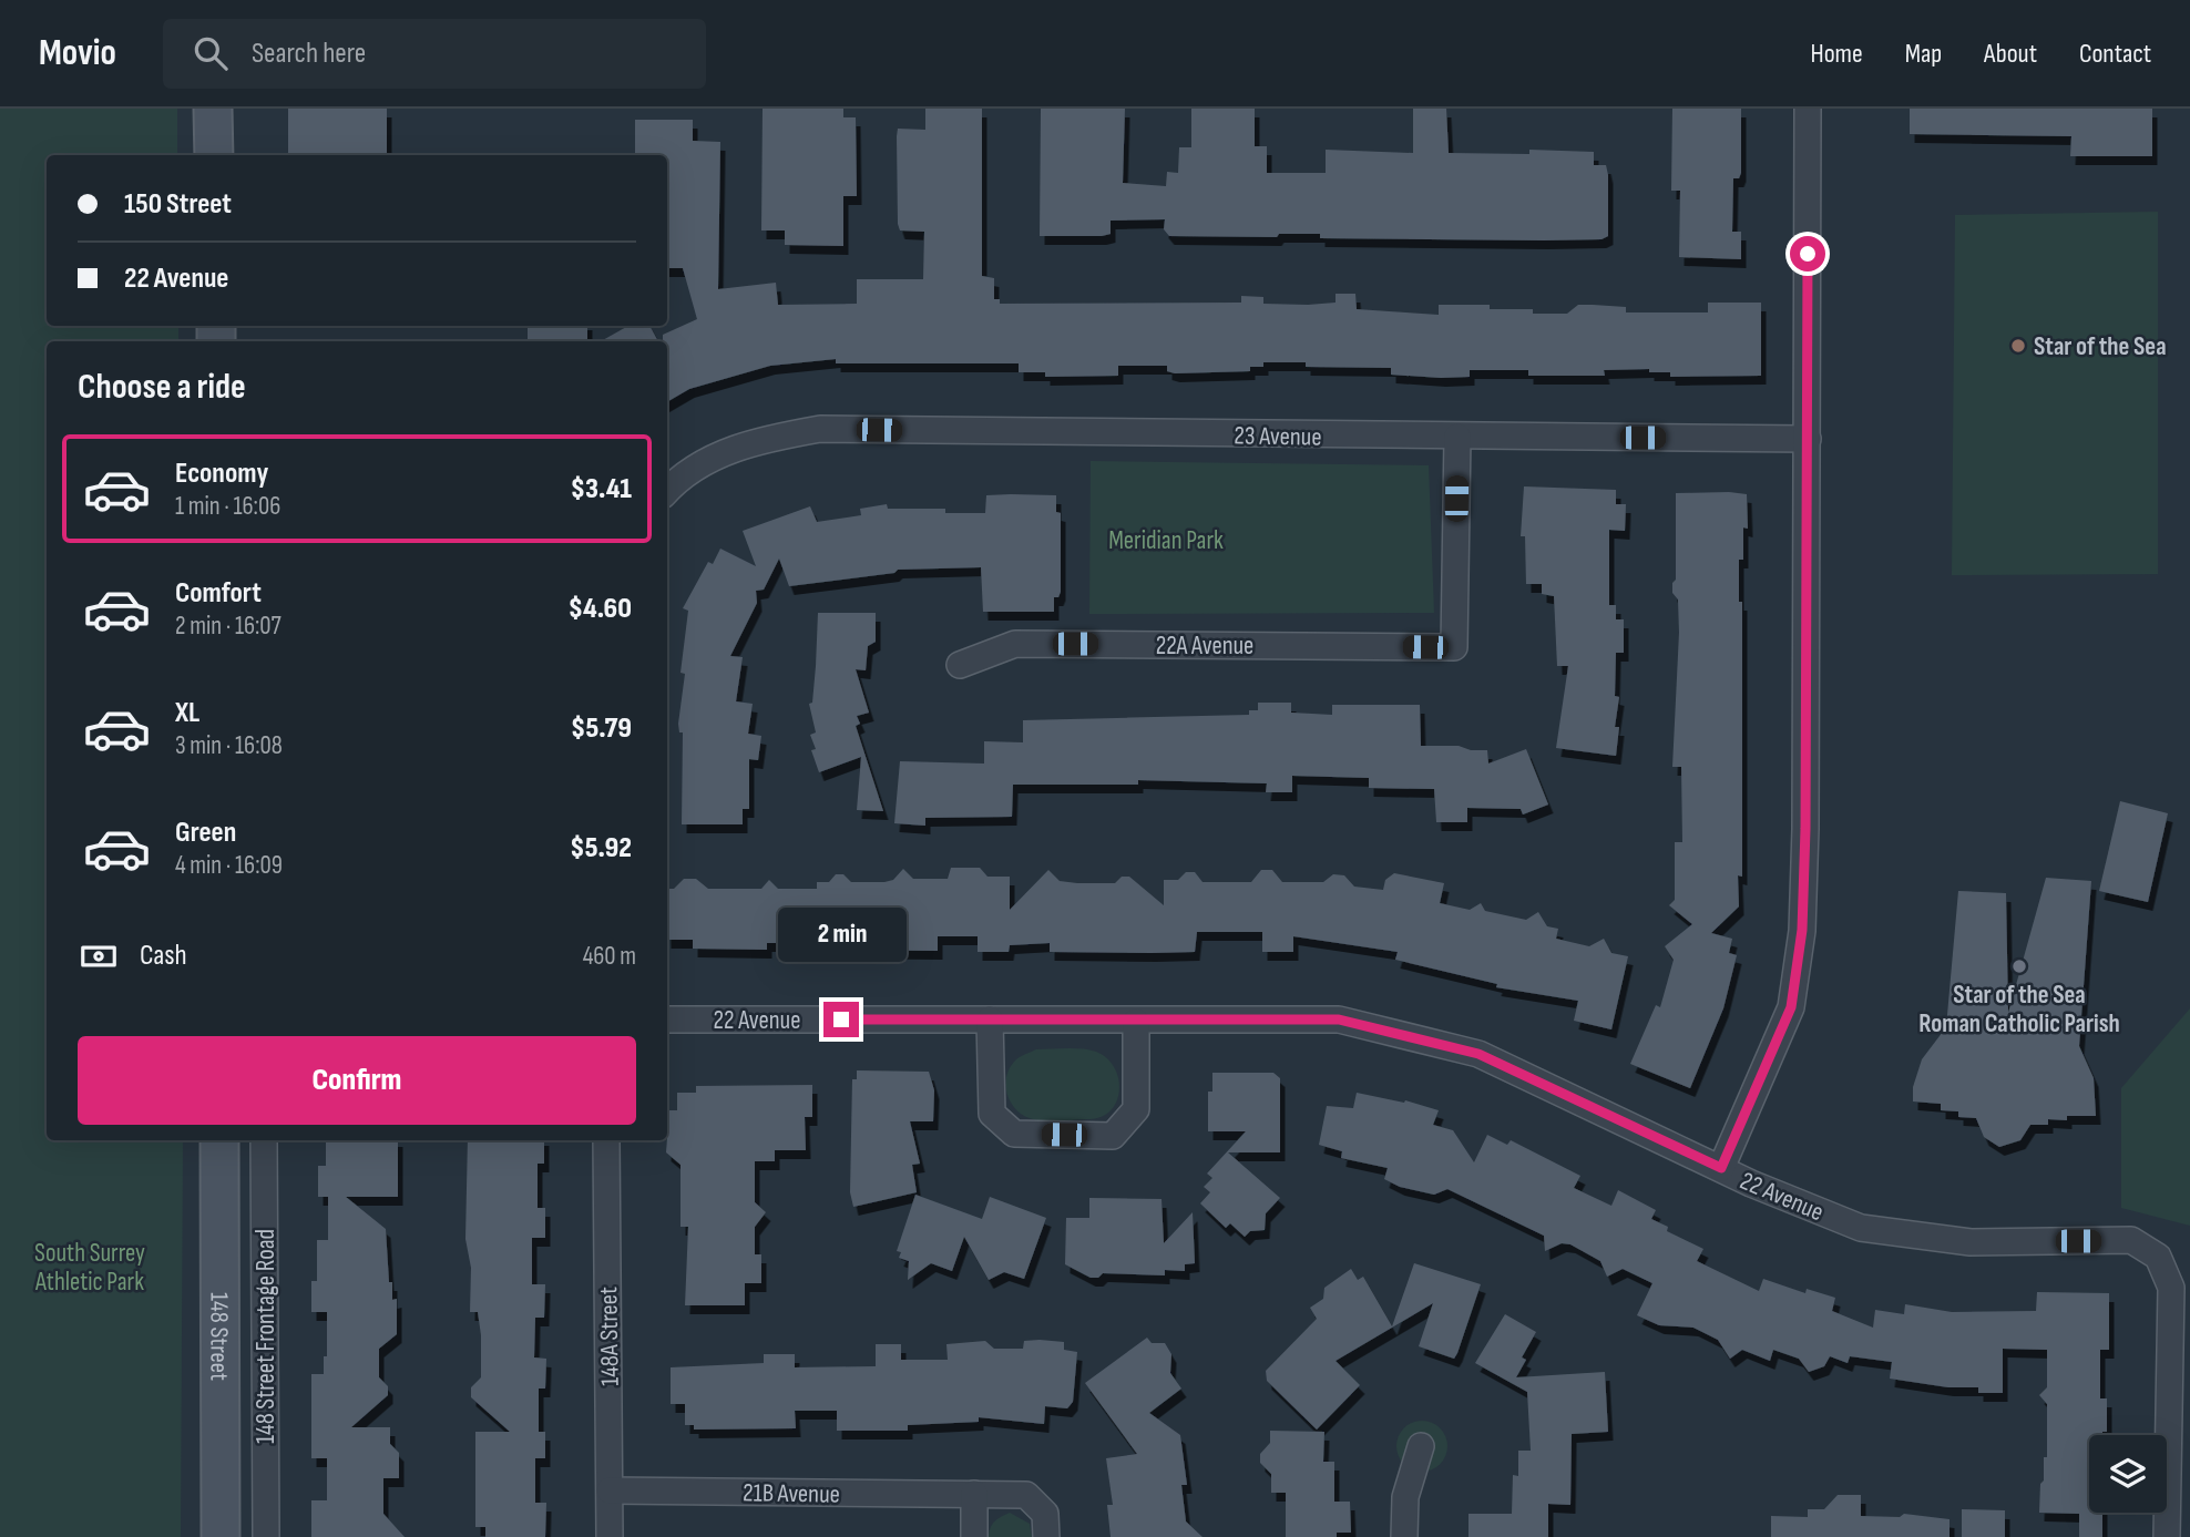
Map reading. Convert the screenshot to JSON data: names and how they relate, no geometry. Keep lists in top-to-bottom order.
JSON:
{
  "streets": {
    "main road": ["148 Street"],
    "street": [
      "23 Avenue",
      "22A Avenue",
      "22 Avenue",
      "148 Street Frontage Road",
      "148A Street",
      "21B Avenue"
    ]
  },
  "crossings": [
    ["23 Avenue", "22A Avenue"],
    ["148A Street", "21B Avenue"]
  ],
  "parks": ["Meridian Park", "South Surrey Athletic Park"],
  "places": ["Star of the Sea", "Star of the Sea Roman Catholic Parish"],
  "page": {
    "header": "Movio",
    "search": "Search here",
    "nav": [
      "Home",
      "Map",
      "About",
      "Contact"
    ],
    "banner": ["150 Street", "22 Avenue"],
    "heading": "Choose a ride",
    "list": [
      {
        "name": "Economy",
        "note": "1 min · 16:06",
        "value": "$3.41"
      },
      {
        "name": "Comfort",
        "note": "2 min · 16:07",
        "value": "$4.60"
      },
      {
        "name": "XL",
        "note": "3 min · 16:08",
        "value": "$5.79"
      },
      {
        "name": "Green",
        "note": "4 min · 16:09",
        "value": "$5.92"
      }
    ],
    "bubble": "2 min",
    "pay": ["Cash", "460 m"],
    "buttons": "Confirm"
  }
}
